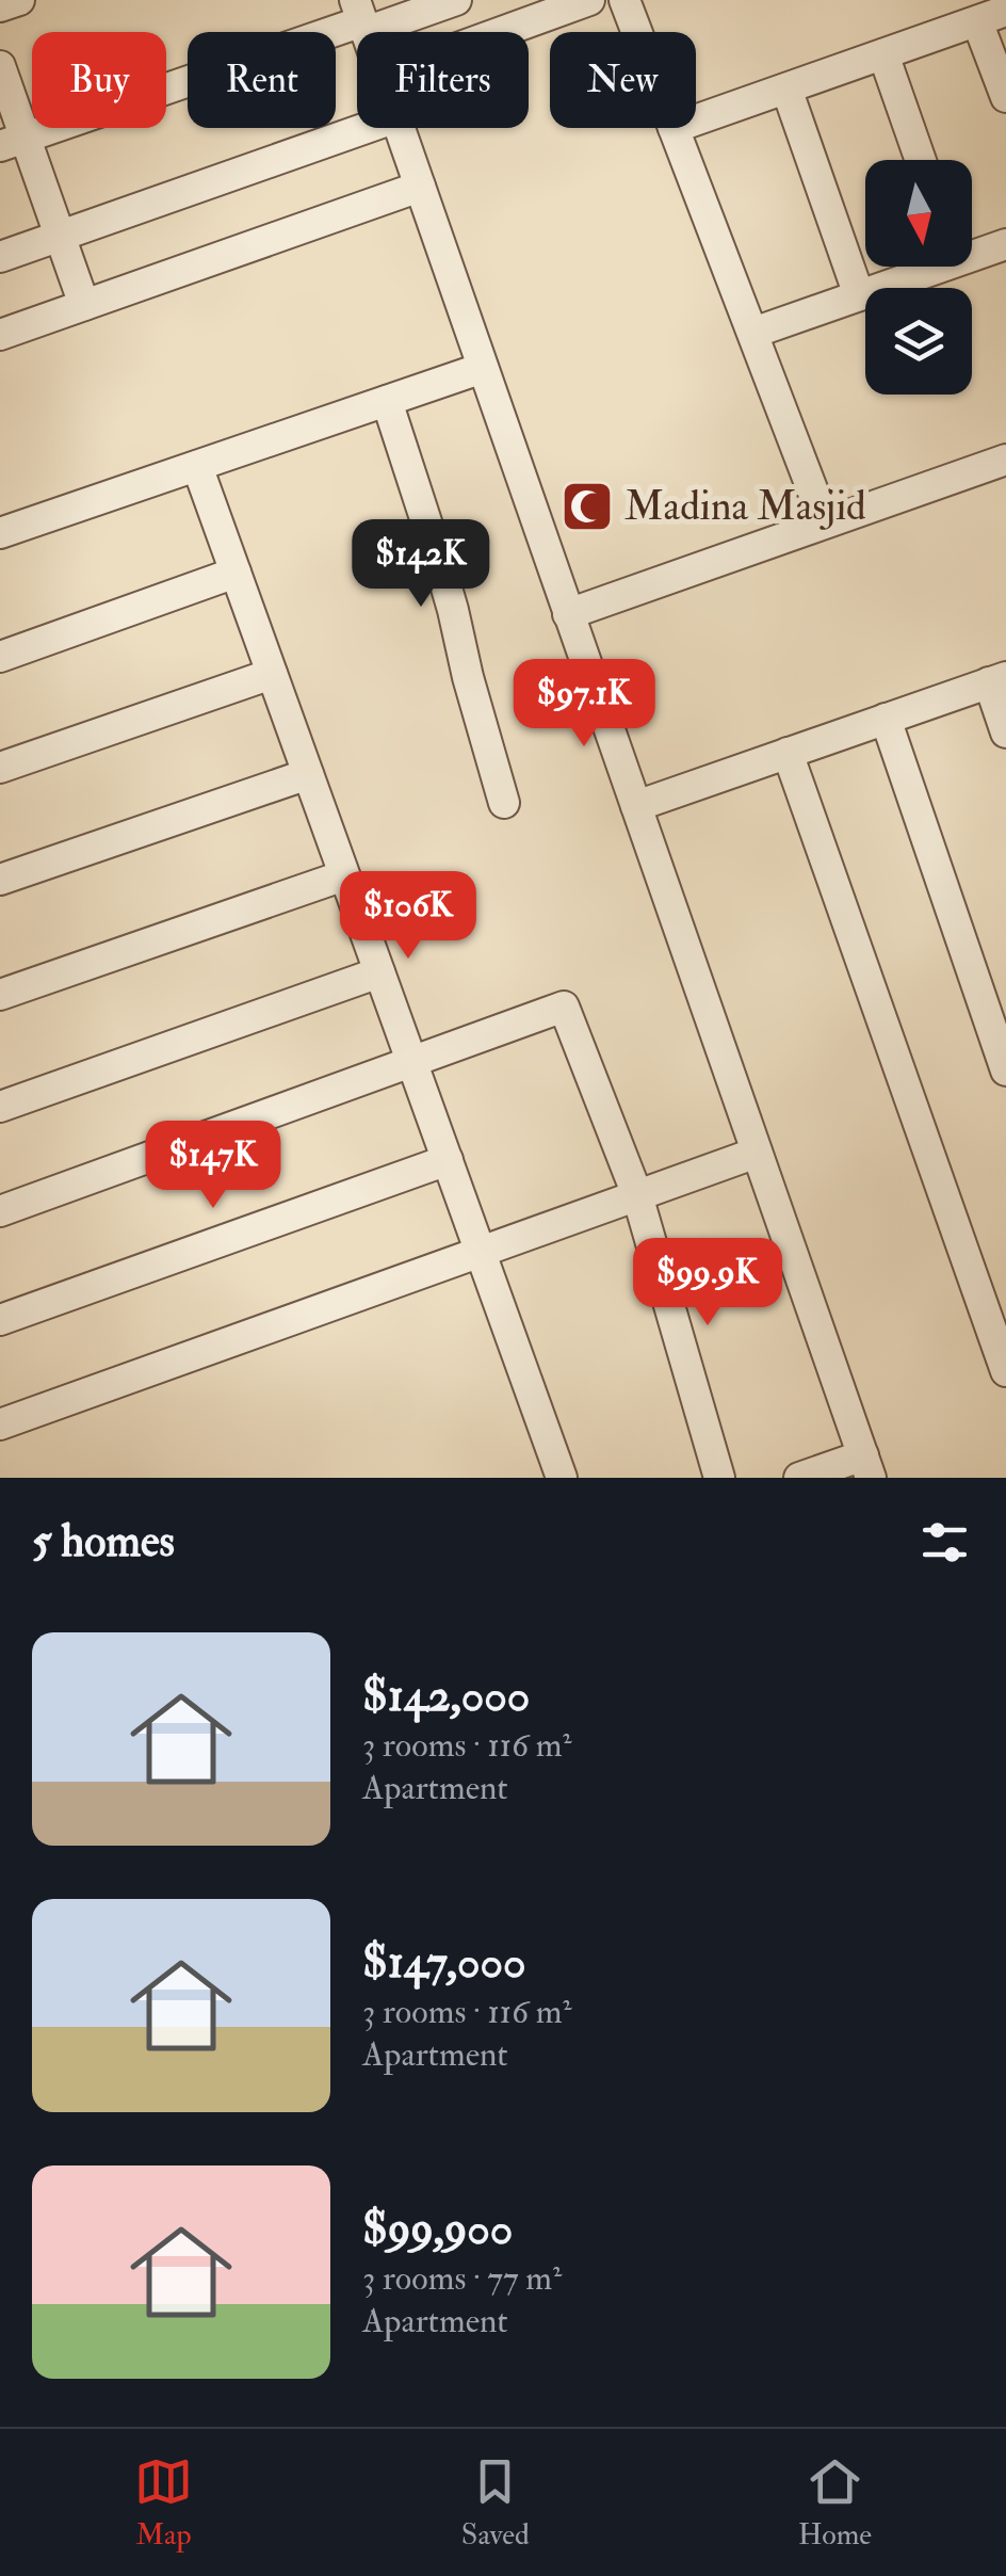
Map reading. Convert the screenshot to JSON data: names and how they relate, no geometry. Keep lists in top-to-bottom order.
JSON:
{
  "places": {
    "mosque": ["Madina Masjid"]
  },
  "north": "bottom",
  "page": {
    "chip": [
      "Buy",
      "Rent",
      "Filters",
      "New"
    ],
    "price": [
      "$142K",
      "$97.1K",
      "$106K",
      "$147K",
      "$99.9K"
    ],
    "heading": "5 homes",
    "list": [
      {
        "name": "$142,000",
        "note": "3 rooms · 116 m² · Apartment"
      },
      {
        "name": "$147,000",
        "note": "3 rooms · 116 m² · Apartment"
      },
      {
        "name": "$99,900",
        "note": "3 rooms · 77 m² · Apartment"
      }
    ],
    "tabs": ["Map", "Saved", "Home"]
  }
}
